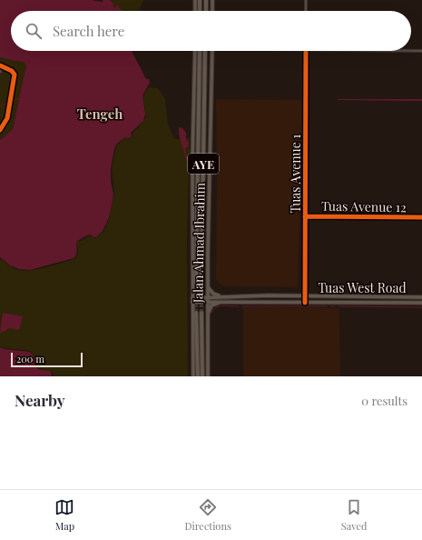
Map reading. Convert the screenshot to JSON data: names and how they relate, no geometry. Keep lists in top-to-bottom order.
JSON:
{
  "streets": {
    "highway": ["AYE"],
    "main road": ["Jalan Ahmad Ibrahim", "Tuas West Road"],
    "street": ["Tuas Avenue 1", "Tuas Avenue 12"]
  },
  "crossings": [
    ["Tuas Avenue 1", "Tuas Avenue 12"],
    ["Tuas Avenue 1", "Tuas West Road"],
    ["Jalan Ahmad Ibrahim", "Tuas West Road"]
  ],
  "districts": ["Tengeh"],
  "scale_bar": "200 m",
  "page": {
    "search": "Search here",
    "scale": "200 m",
    "heading": ["Nearby", "0 results"],
    "nav": ["Map", "Directions", "Saved"]
  }
}
